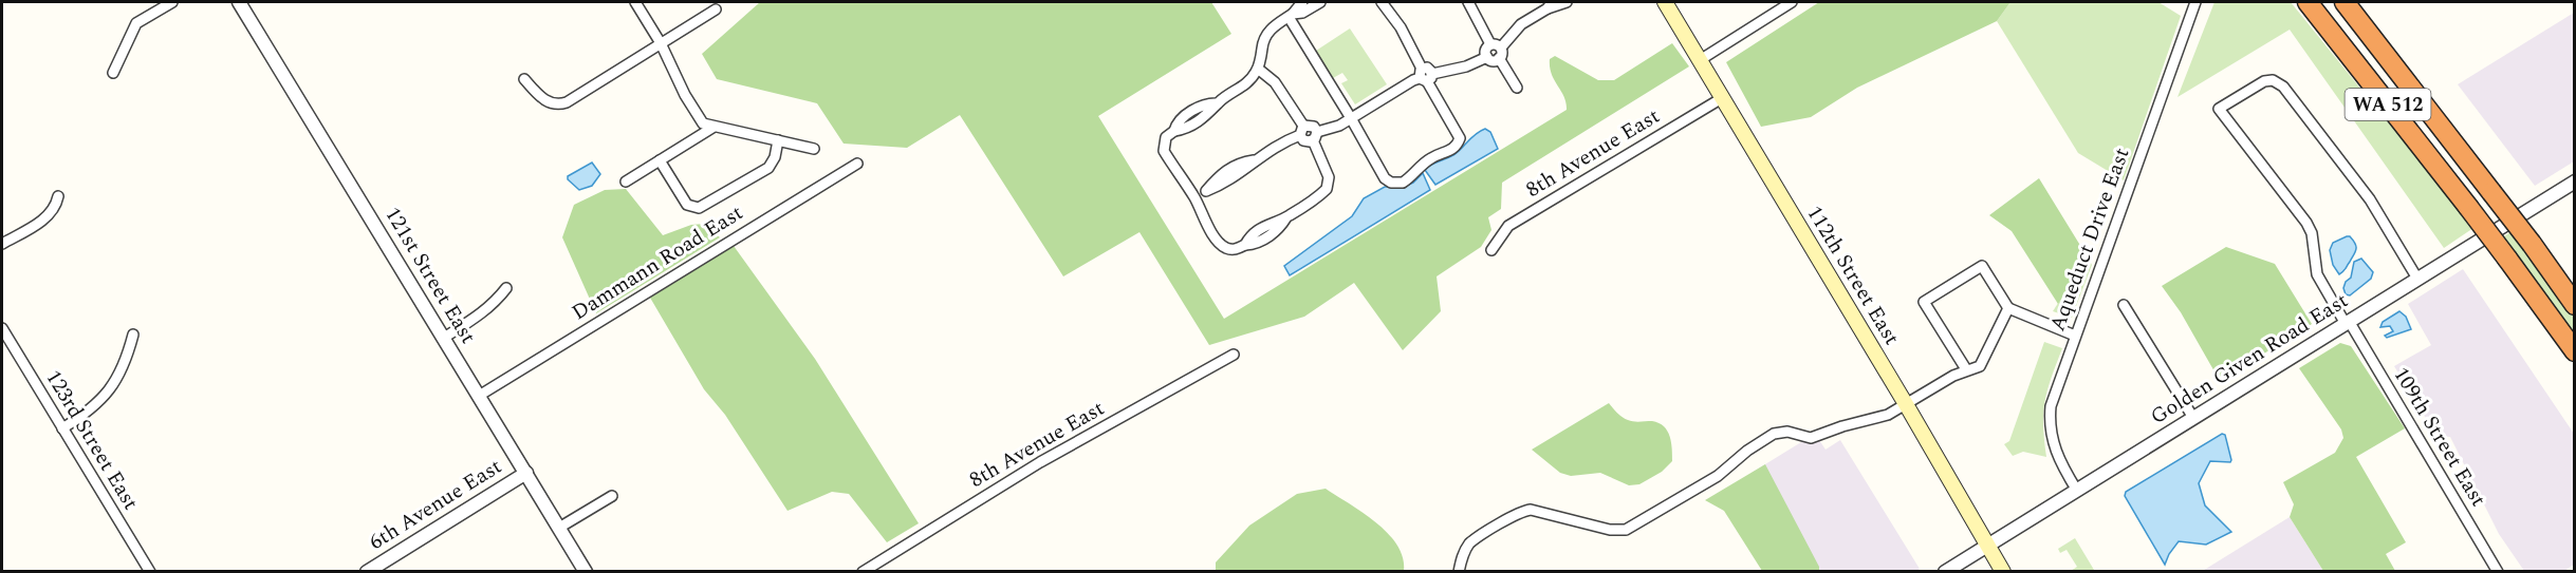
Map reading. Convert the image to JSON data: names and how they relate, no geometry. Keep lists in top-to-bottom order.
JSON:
{
  "streets": {
    "highway": ["WA 512"],
    "main road": ["112th Street East"],
    "street": [
      "8th Avenue East",
      "Aqueduct Drive East",
      "Dammann Road East",
      "121st Street East",
      "Golden Given Road East",
      "109th Street East",
      "123rd Street East",
      "6th Avenue East"
    ]
  },
  "crossings": [
    ["8th Avenue East", "112th Street East"],
    ["Aqueduct Drive East", "Golden Given Road East"],
    ["Dammann Road East", "121st Street East"],
    ["121st Street East", "6th Avenue East"],
    ["112th Street East", "Golden Given Road East"],
    ["Golden Given Road East", "109th Street East"]
  ]
}
